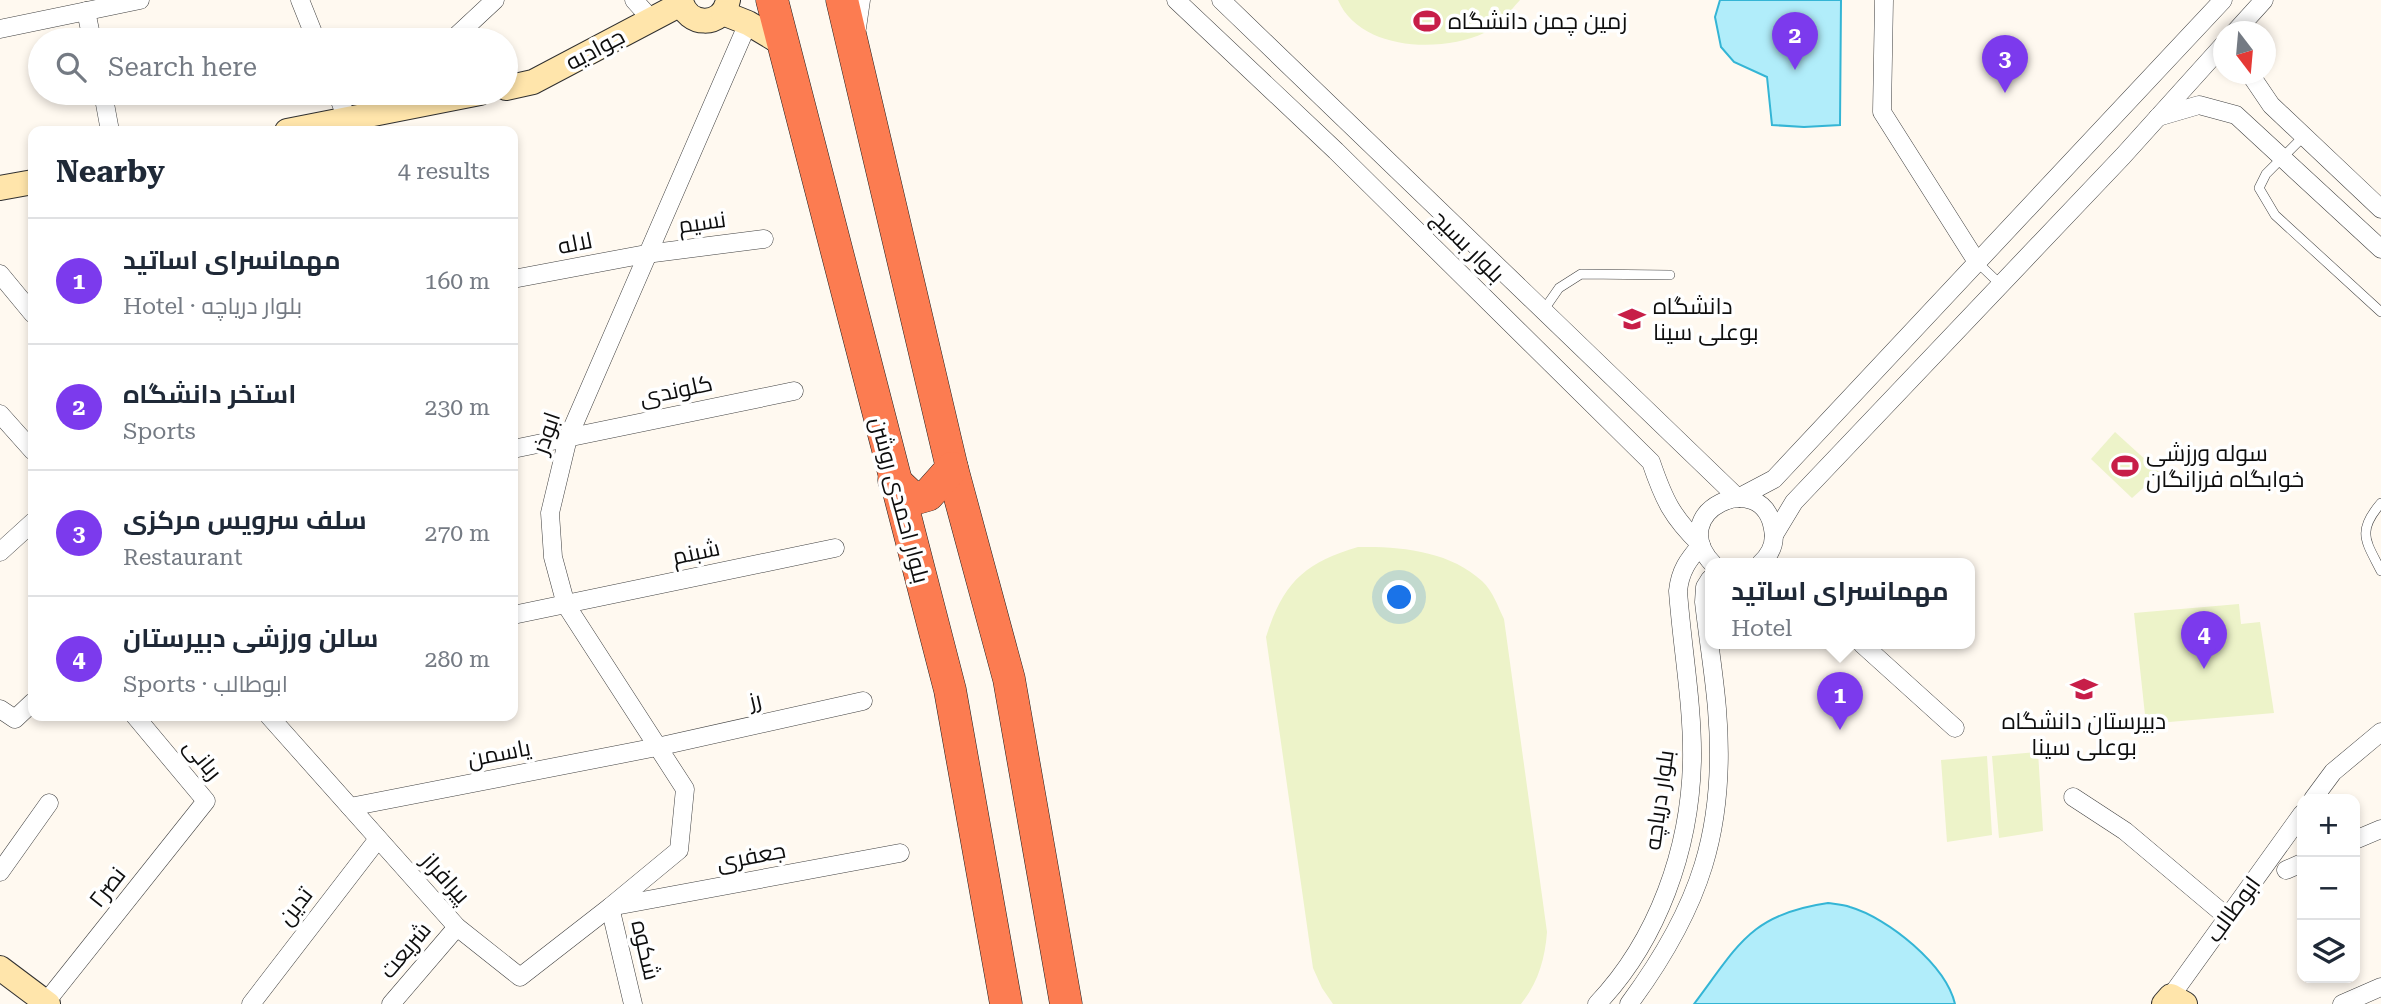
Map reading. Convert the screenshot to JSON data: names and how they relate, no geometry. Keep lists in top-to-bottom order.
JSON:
{
  "streets": {
    "highway": ["بلوار احمدی روشن"],
    "main road": ["جوادیه"],
    "street": [
      "نسیم",
      "لاله",
      "بلوار بسیج",
      "کلوندی",
      "ابوذر",
      "شبنم",
      "رز",
      "یاسمن",
      "ربانی",
      "بلوار دریاچه",
      "جعفری",
      "پیرافراز",
      "نصر۲",
      "تدین",
      "ابوطالب",
      "شریعت",
      "شکوه"
    ]
  },
  "crossings": [
    ["نسیم", "لاله"],
    ["نسیم", "ابوذر"],
    ["لاله", "ابوذر"],
    ["بلوار بسیج", "بلوار دریاچه"],
    ["کلوندی", "ابوذر"],
    ["ابوذر", "شبنم"],
    ["ابوذر", "رز"],
    ["ابوذر", "یاسمن"],
    ["ابوذر", "جعفری"],
    ["ابوذر", "پیرافراز"],
    ["ابوذر", "شکوه"],
    ["رز", "یاسمن"],
    ["یاسمن", "پیرافراز"],
    ["ربانی", "نصر۲"],
    ["جعفری", "پیرافراز"],
    ["جعفری", "شکوه"],
    ["پیرافراز", "تدین"],
    ["پیرافراز", "شریعت"],
    ["پیرافراز", "شکوه"]
  ],
  "places": {
    "sports": ["زمین چمن دانشگاه", "سوله ورزشی خوابگاه فرزانگان"],
    "school or university": ["دانشگاه بوعلی سینا", "دبیرستان دانشگاه بوعلی سینا"]
  },
  "north": "bottom",
  "page": {
    "pins": [
      "2",
      "3",
      "4",
      "1"
    ],
    "search": "Search here",
    "heading": ["Nearby", "4 results"],
    "list": [
      {
        "mark": "1",
        "name": "مهمانسرای اساتید",
        "note": "Hotel · بلوار دریاچه",
        "value": "160 m"
      },
      {
        "mark": "2",
        "name": "استخر دانشگاه",
        "note": "Sports",
        "value": "230 m"
      },
      {
        "mark": "3",
        "name": "سلف سرویس مرکزی",
        "note": "Restaurant",
        "value": "270 m"
      },
      {
        "mark": "4",
        "name": "سالن ورزشی دبیرستان",
        "note": "Sports · ابوطالب",
        "value": "280 m"
      }
    ],
    "popup": ["مهمانسرای اساتید", "Hotel"],
    "map_buttons": ["+", "−"]
  }
}
